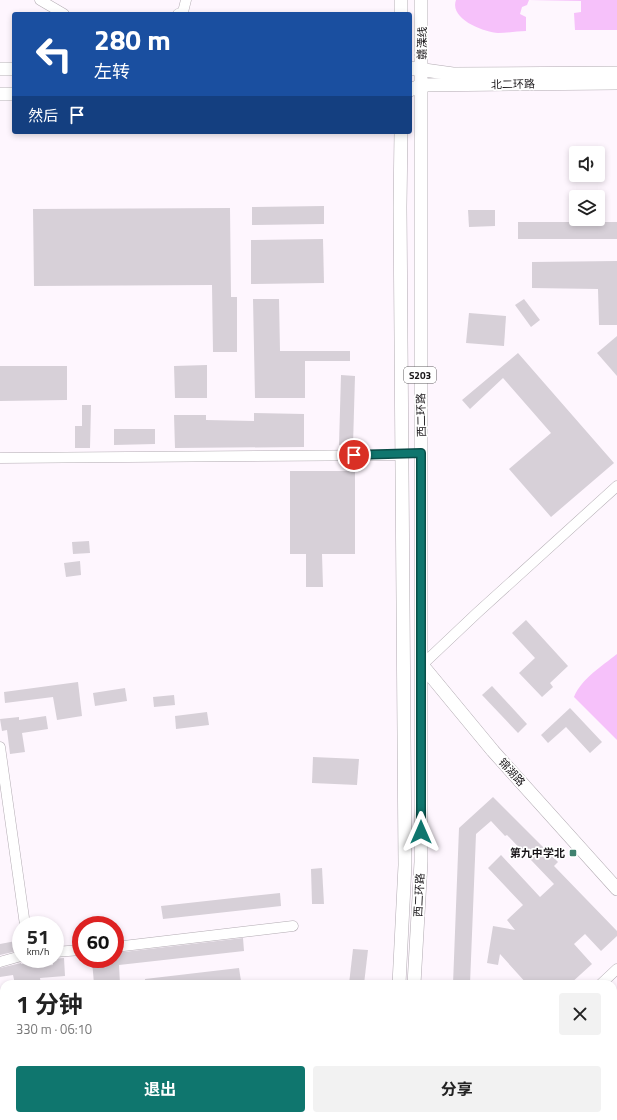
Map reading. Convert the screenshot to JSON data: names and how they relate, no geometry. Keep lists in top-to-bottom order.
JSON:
{
  "streets": {
    "main road": [
      "赣溧线",
      "北二环路",
      "S203",
      "西二环路",
      "锦湖路"
    ]
  },
  "crossings": [
    ["赣溧线", "北二环路"],
    ["赣溧线", "西二环路"],
    ["北二环路", "西二环路"],
    ["西二环路", "锦湖路"]
  ],
  "places": {
    "transit": ["第九中学北"]
  },
  "page": {
    "turn": ["280 m", "左转"],
    "then": "然后",
    "speed": "51 km/h",
    "limit": "60",
    "heading": ["1 分钟", "330 m · 06:10"],
    "buttons": ["退出", "分享"]
  }
}
